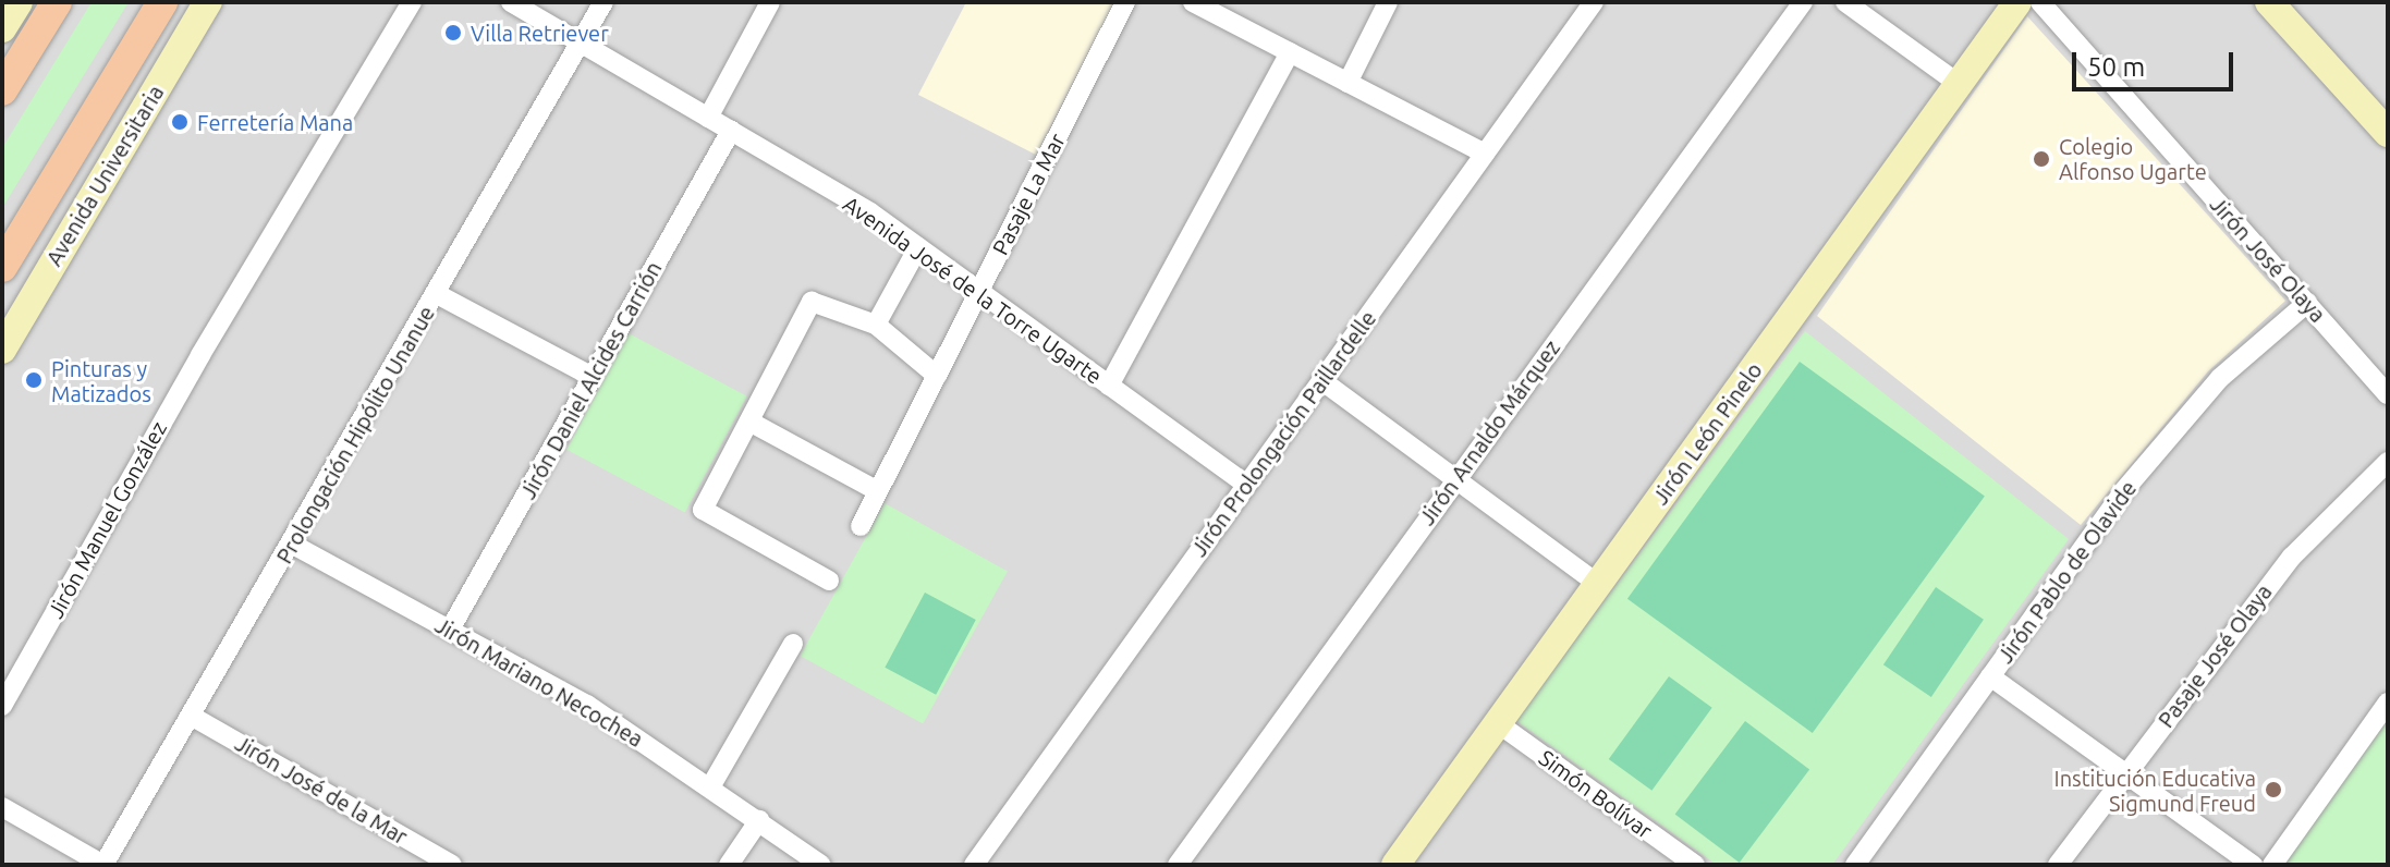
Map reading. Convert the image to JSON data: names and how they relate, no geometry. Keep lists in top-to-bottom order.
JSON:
{
  "streets": {
    "main road": ["Avenida Universitaria"],
    "street": [
      "Pasaje La Mar",
      "Jirón José Olaya",
      "Avenida José de la Torre Ugarte",
      "Jirón Daniel Alcides Carrión",
      "Jirón Arnaldo Márquez",
      "Jirón Prolongación Paillardelle",
      "Jirón León Pinelo",
      "Prolongación Hipólito Unanue",
      "Jirón Manuel González",
      "Jirón Pablo de Olavide",
      "Pasaje José Olaya",
      "Jirón Mariano Necochea",
      "Jirón José de la Mar",
      "Simón Bolívar"
    ]
  },
  "crossings": [
    ["Pasaje La Mar", "Avenida José de la Torre Ugarte"],
    ["Jirón José Olaya", "Jirón León Pinelo"],
    ["Jirón José Olaya", "Jirón Pablo de Olavide"],
    ["Avenida José de la Torre Ugarte", "Jirón Daniel Alcides Carrión"],
    ["Avenida José de la Torre Ugarte", "Jirón Prolongación Paillardelle"],
    ["Avenida José de la Torre Ugarte", "Prolongación Hipólito Unanue"],
    ["Jirón Daniel Alcides Carrión", "Jirón Mariano Necochea"],
    ["Jirón León Pinelo", "Simón Bolívar"],
    ["Prolongación Hipólito Unanue", "Jirón Mariano Necochea"],
    ["Prolongación Hipólito Unanue", "Jirón José de la Mar"]
  ],
  "places": [
    "Villa Retriever",
    "Ferretería Mana",
    "Colegio Alfonso Ugarte",
    "Pinturas y Matizados",
    "Institución Educativa Sigmund Freud"
  ],
  "scale_bar": "50 m"
}
